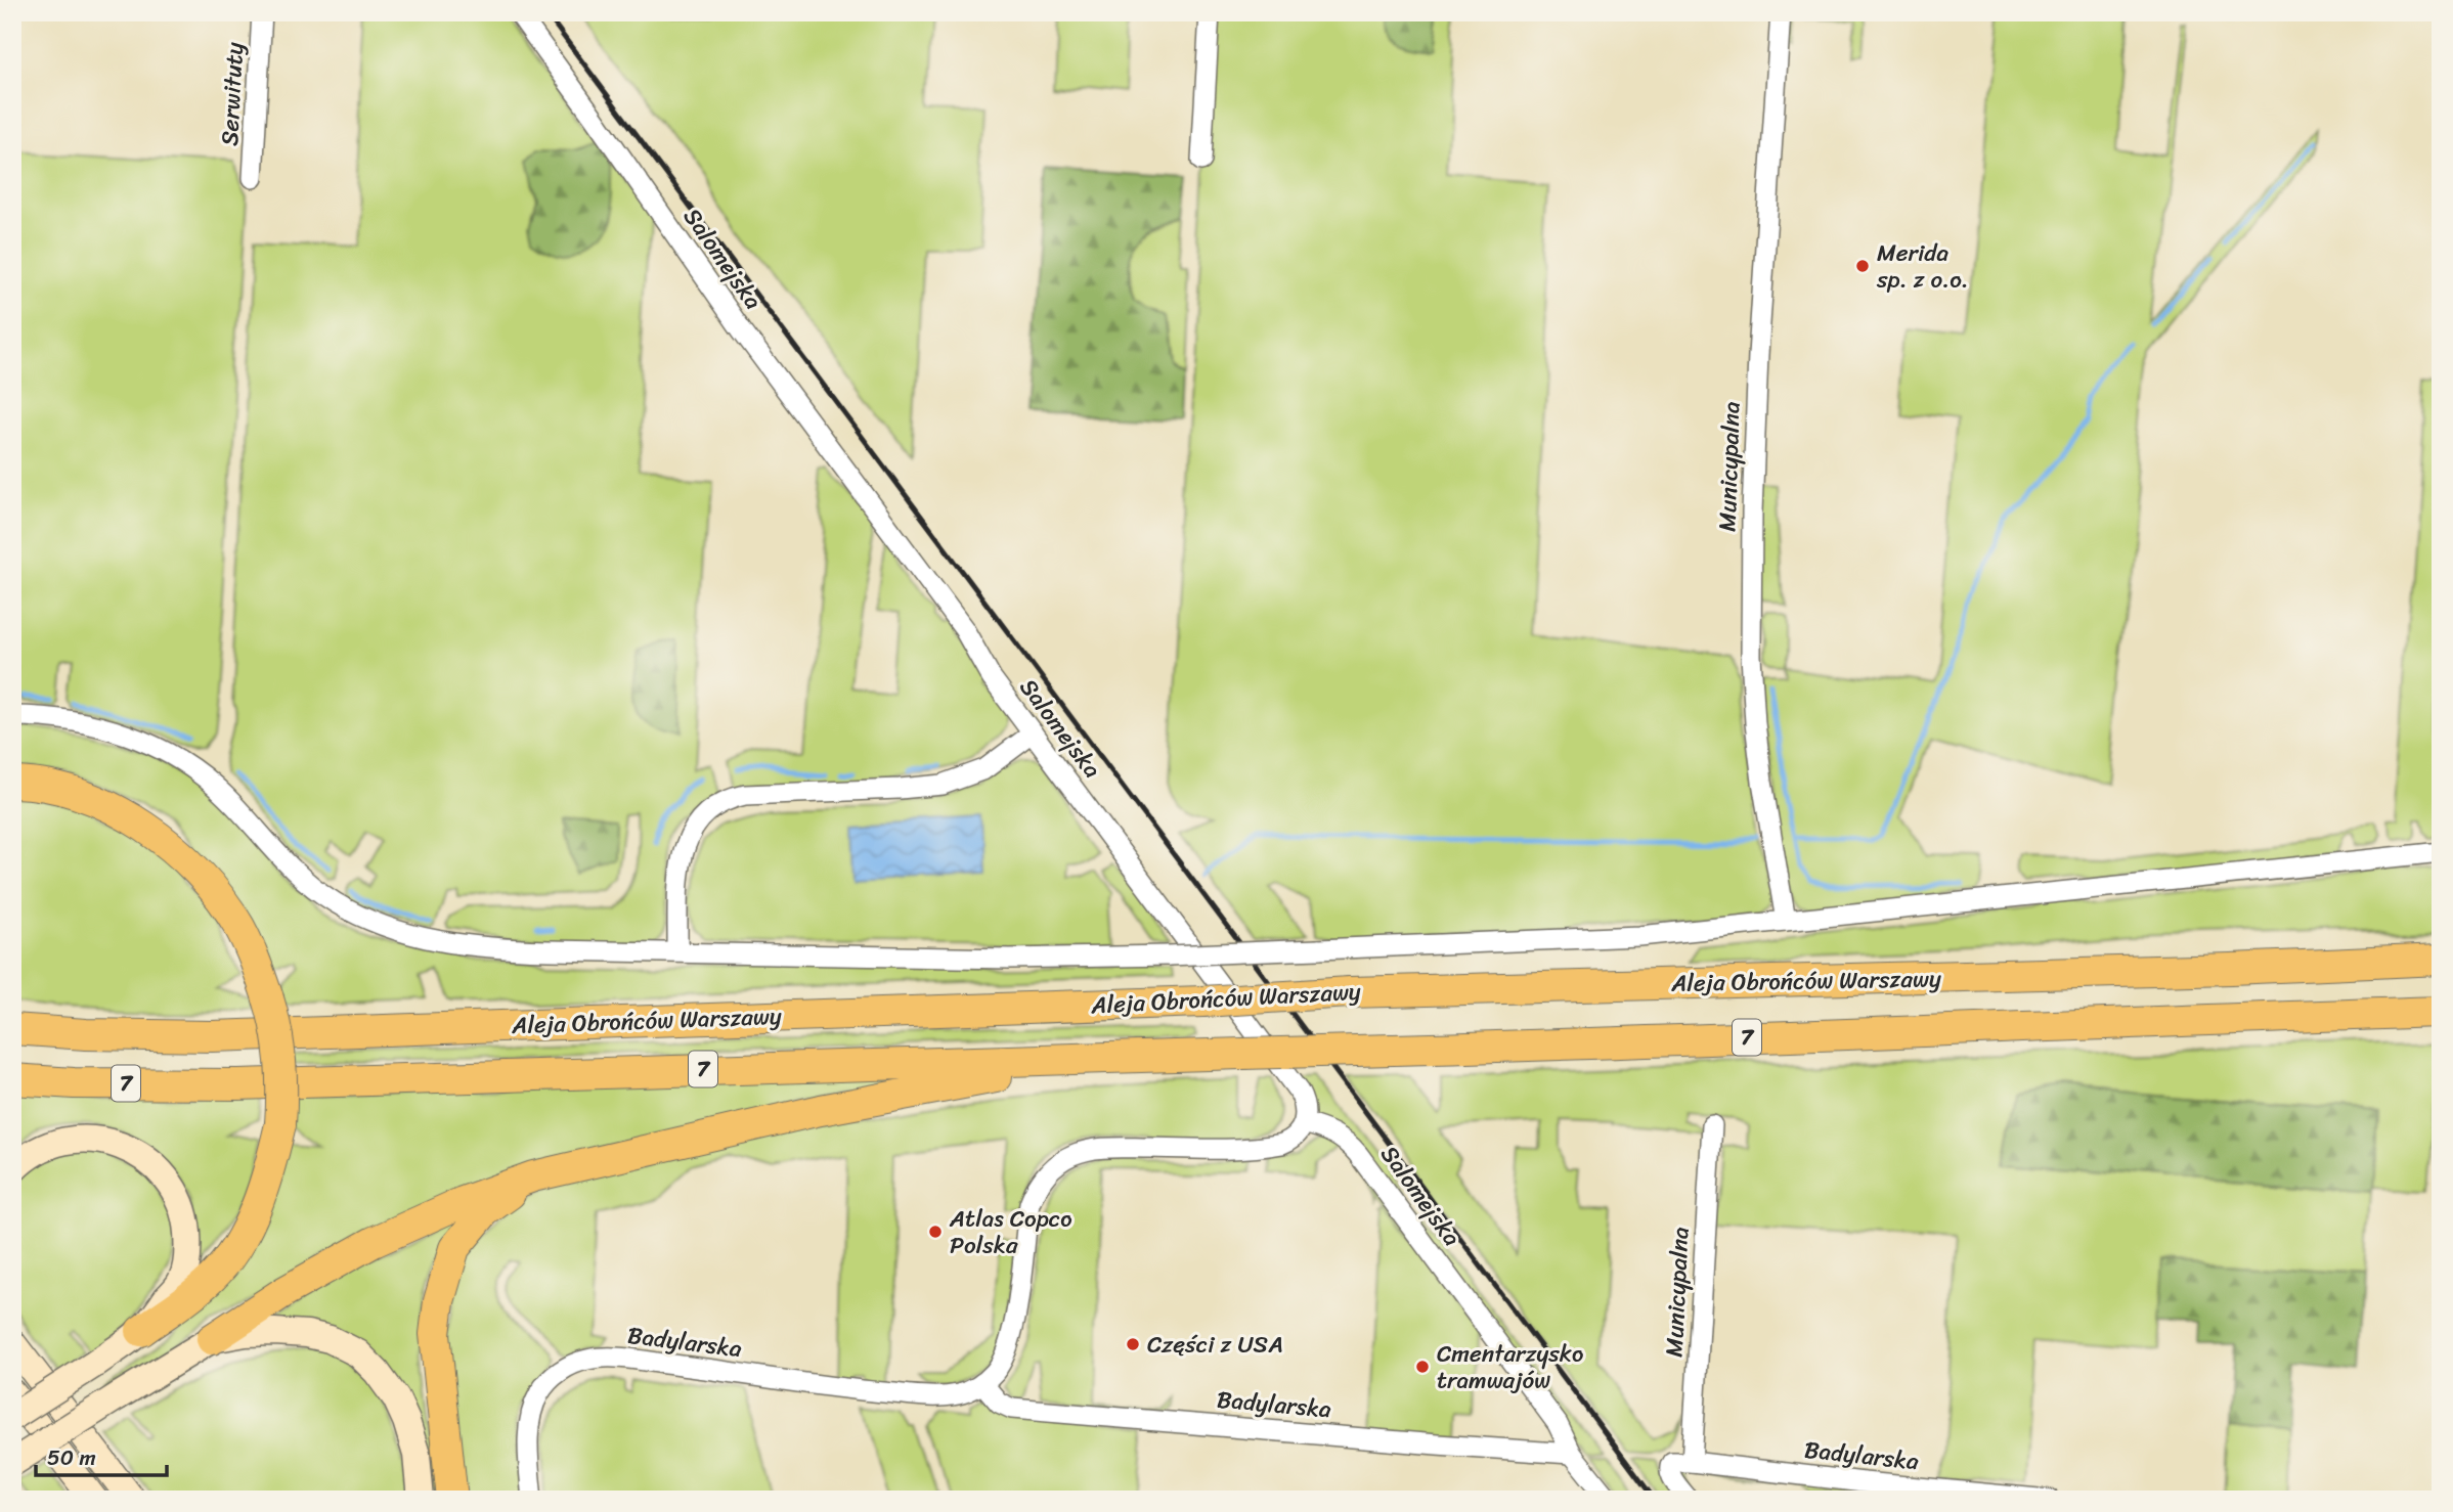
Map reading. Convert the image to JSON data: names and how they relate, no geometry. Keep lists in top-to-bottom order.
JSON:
{
  "streets": {
    "main road": ["Aleja Obrońców Warszawy", "7"],
    "street": [
      "Serwituty",
      "Salomejska",
      "Municypalna",
      "Badylarska"
    ]
  },
  "crossings": [
    ["Salomejska", "Badylarska"],
    ["Municypalna", "Badylarska"]
  ],
  "places": [
    "Merida sp. z o.o.",
    "Atlas Copco Polska",
    "Części z USA",
    "Cmentarzysko tramwajów"
  ],
  "scale_bar": "50 m"
}
